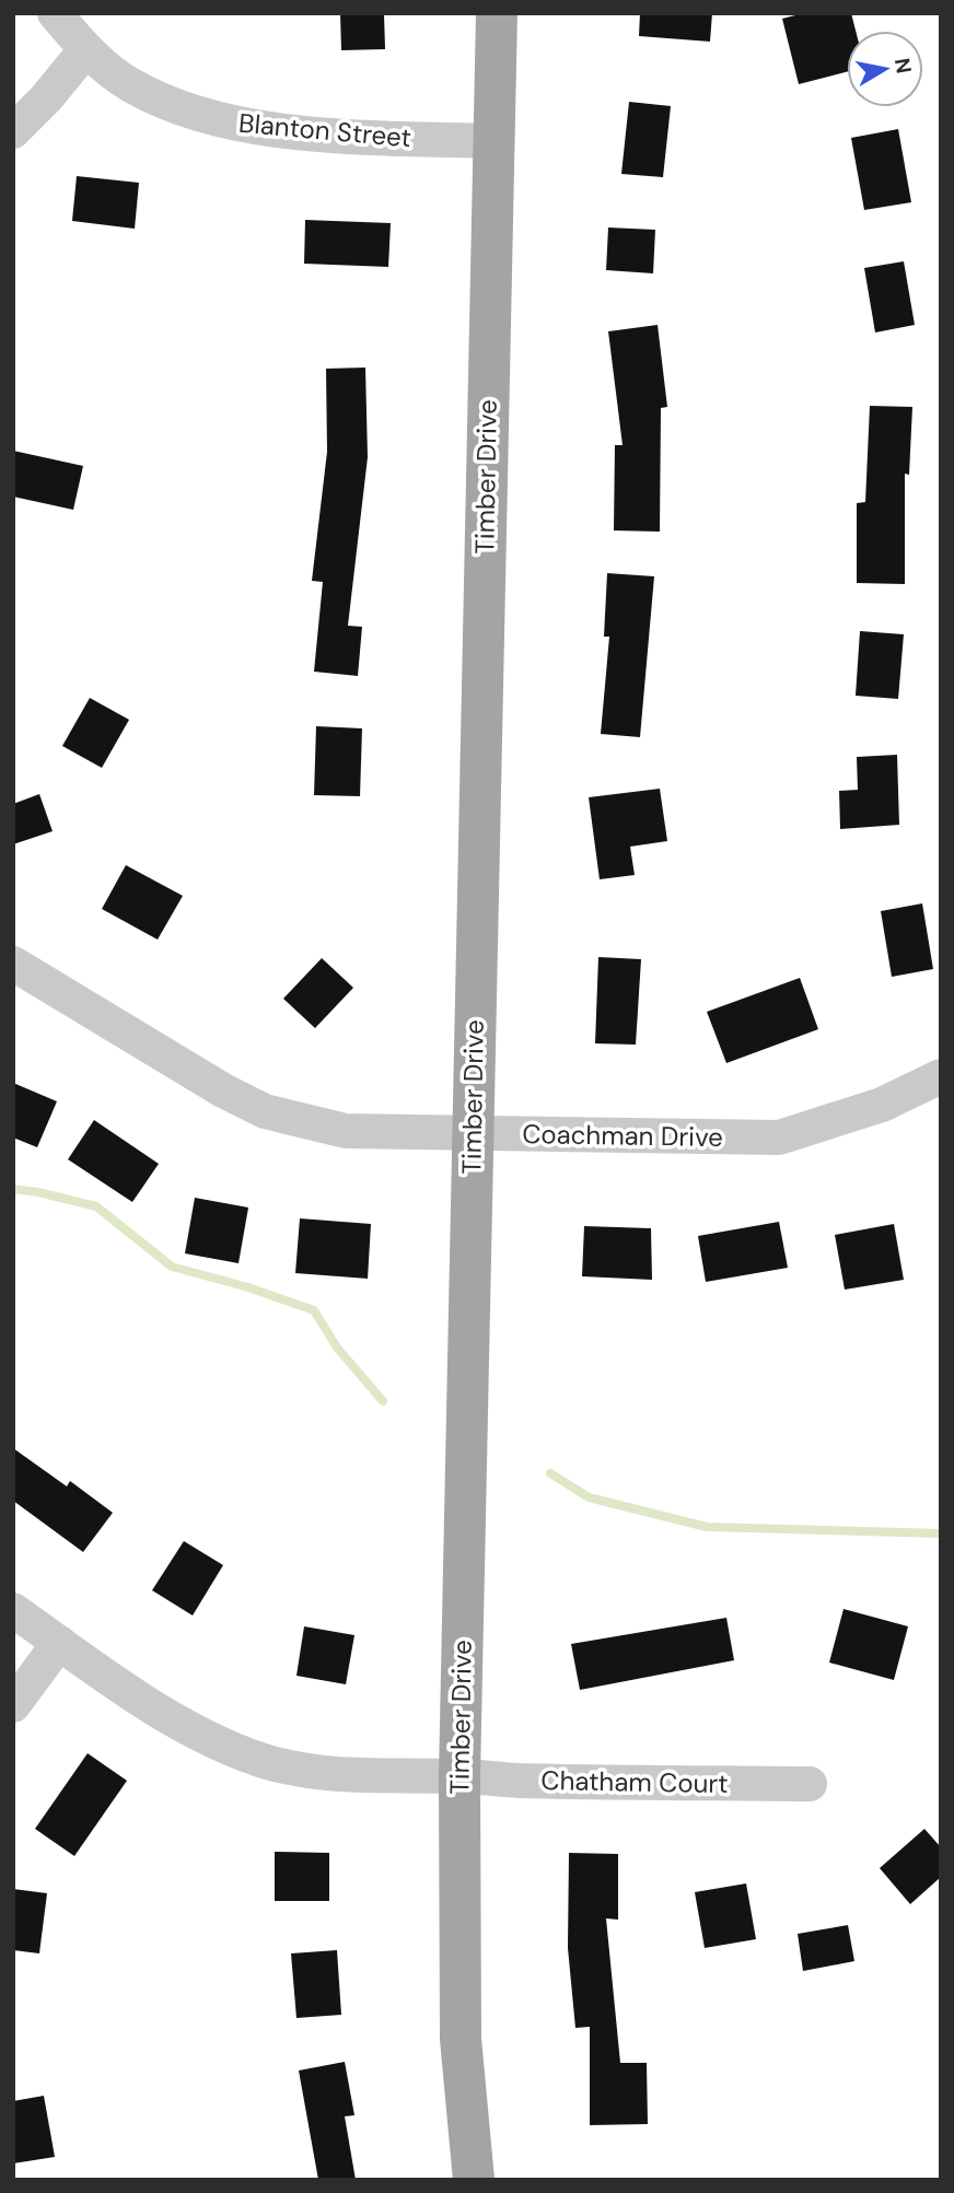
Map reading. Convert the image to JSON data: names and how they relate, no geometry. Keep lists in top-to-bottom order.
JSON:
{
  "streets": {
    "main road": ["Timber Drive"],
    "street": ["Blanton Street", "Coachman Drive", "Chatham Court"]
  },
  "crossings": [
    ["Blanton Street", "Timber Drive"],
    ["Timber Drive", "Coachman Drive"],
    ["Timber Drive", "Chatham Court"]
  ],
  "north": "right"
}
